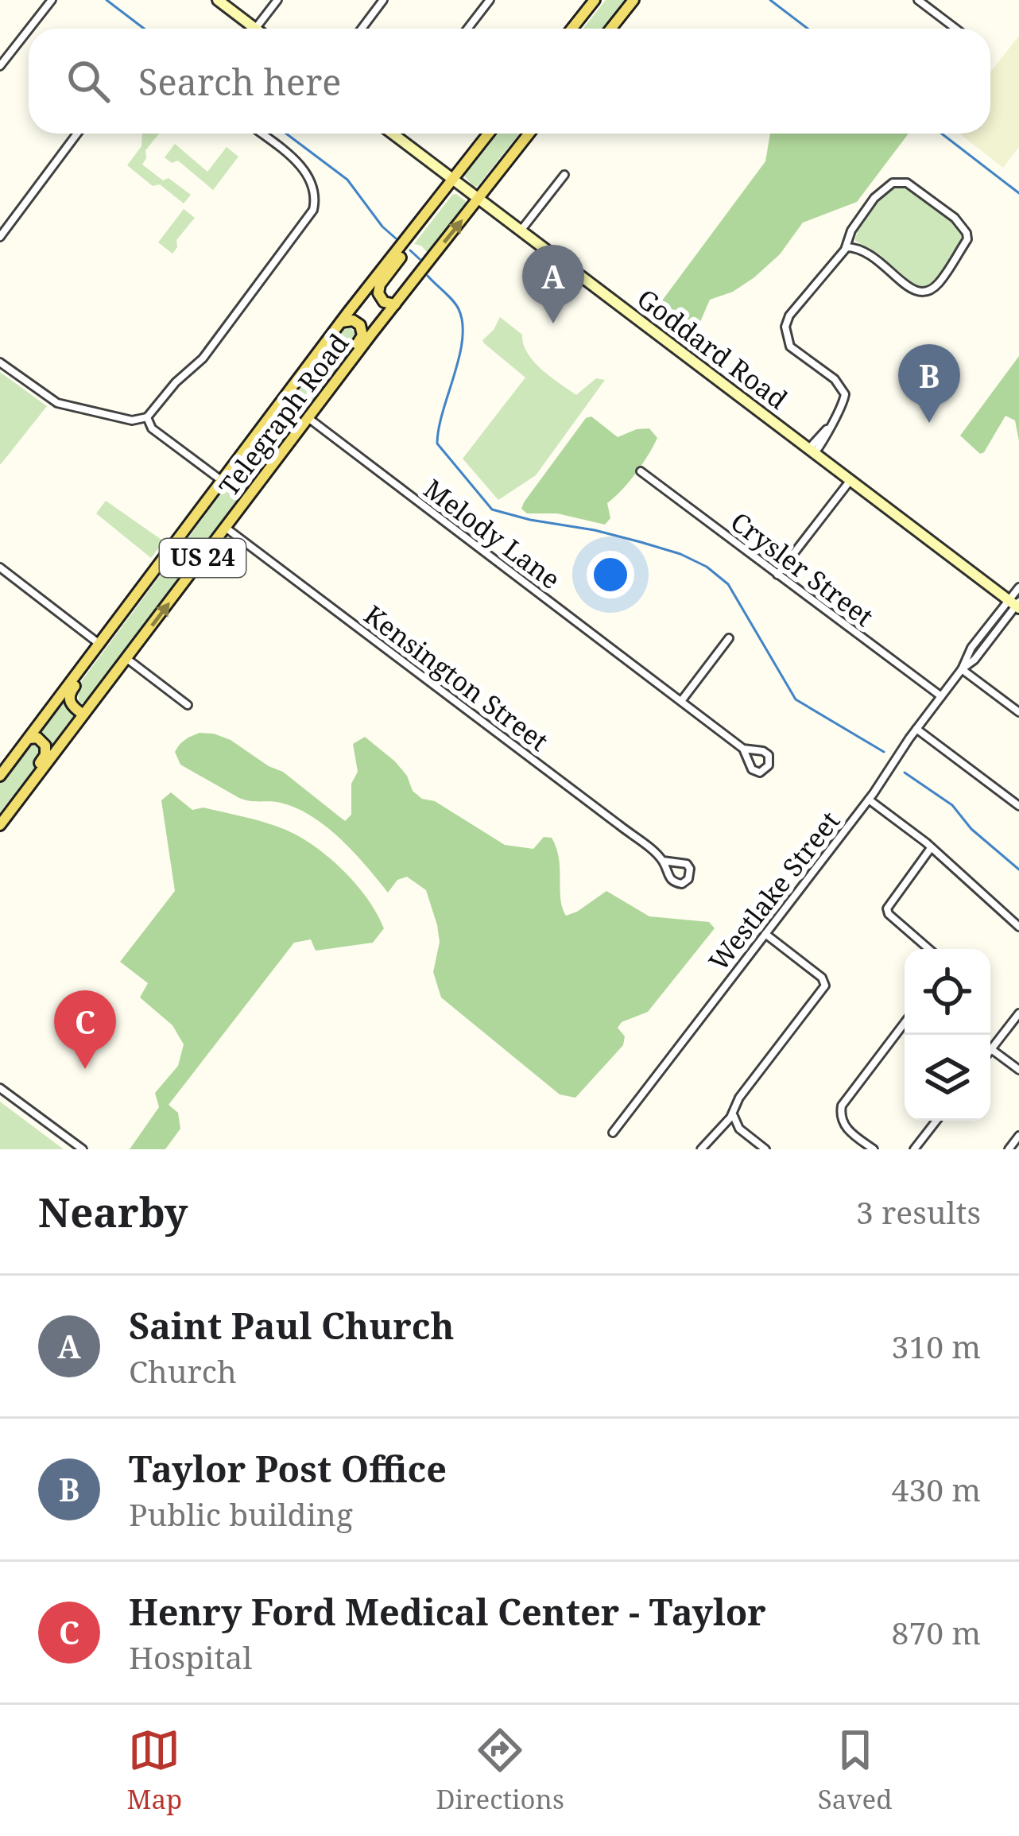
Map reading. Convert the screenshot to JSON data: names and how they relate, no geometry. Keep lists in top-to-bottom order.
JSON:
{
  "streets": {
    "main road": ["Goddard Road", "Telegraph Road", "US 24"],
    "street": [
      "Melody Lane",
      "Crysler Street",
      "Kensington Street",
      "Westlake Street"
    ]
  },
  "crossings": [
    ["Goddard Road", "Telegraph Road"],
    ["Goddard Road", "Westlake Street"],
    ["Telegraph Road", "Melody Lane"],
    ["Telegraph Road", "Kensington Street"],
    ["Crysler Street", "Westlake Street"]
  ],
  "page": {
    "search": "Search here",
    "pins": ["A", "B", "C"],
    "heading": ["Nearby", "3 results"],
    "list": [
      {
        "mark": "A",
        "name": "Saint Paul Church",
        "note": "Church",
        "value": "310 m"
      },
      {
        "mark": "B",
        "name": "Taylor Post Office",
        "note": "Public building",
        "value": "430 m"
      },
      {
        "mark": "C",
        "name": "Henry Ford Medical Center - Taylor",
        "note": "Hospital",
        "value": "870 m"
      }
    ],
    "nav": ["Map", "Directions", "Saved"]
  }
}
